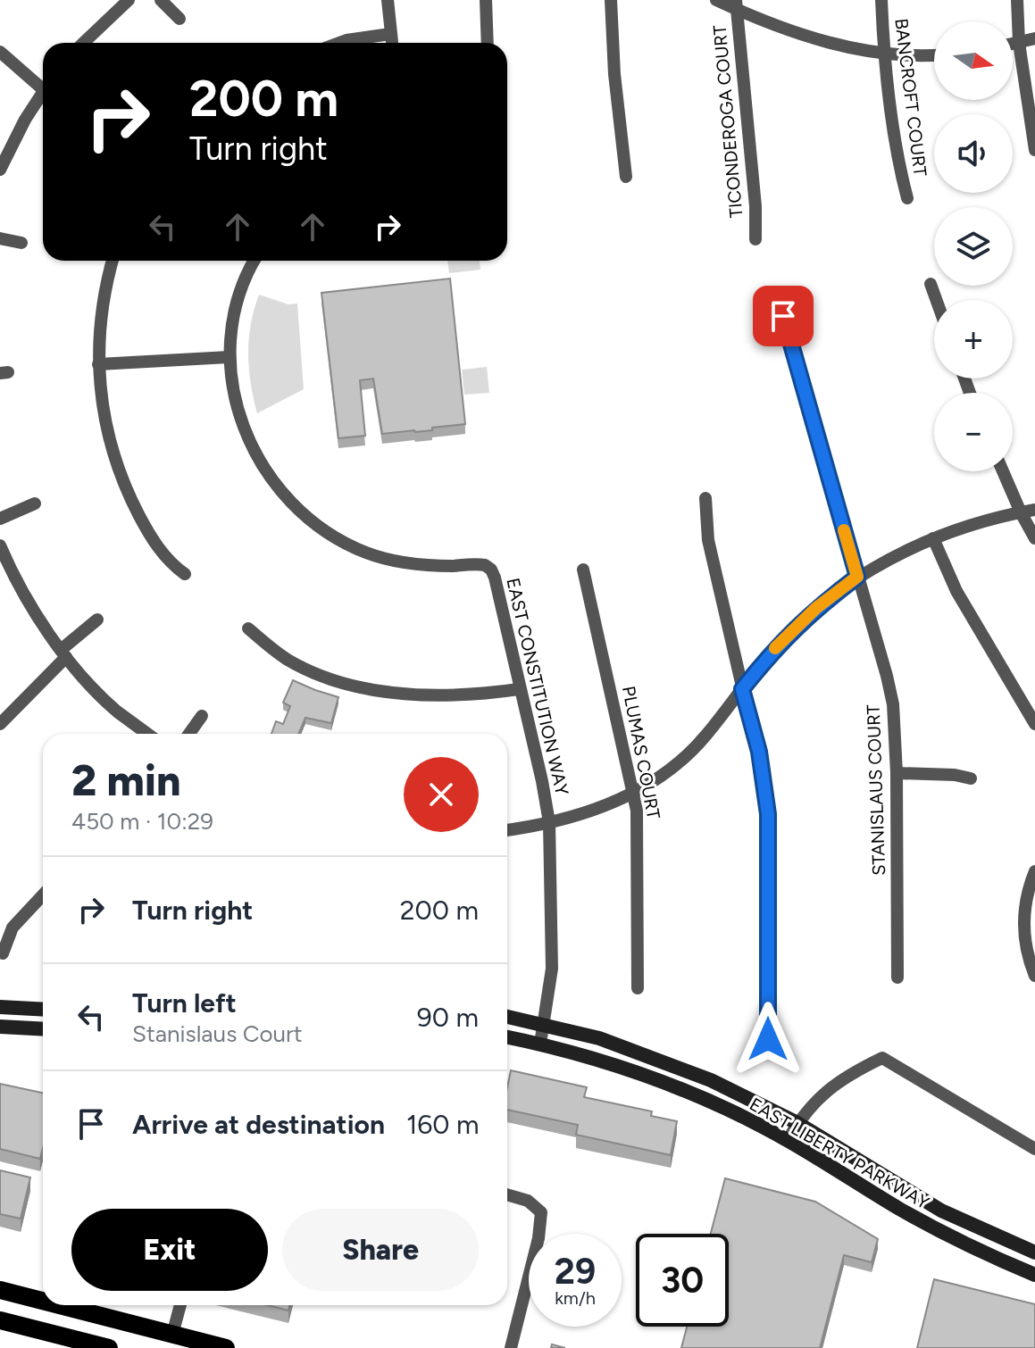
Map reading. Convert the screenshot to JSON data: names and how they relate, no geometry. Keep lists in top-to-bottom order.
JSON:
{
  "streets": {
    "street": [
      "BANCROFT COURT",
      "TICONDEROGA COURT",
      "EAST CONSTITUTION WAY",
      "PLUMAS COURT",
      "STANISLAUS COURT",
      "EAST LIBERTY PARKWAY"
    ]
  },
  "crossings": [
    ["EAST CONSTITUTION WAY", "EAST LIBERTY PARKWAY"]
  ],
  "north": "right",
  "page": {
    "map_buttons": ["+", "−"],
    "turn": ["200 m", "Turn right"],
    "heading": ["2 min", "450 m · 10:29"],
    "list": [
      {
        "name": "Turn right",
        "value": "200 m"
      },
      {
        "name": "Turn left",
        "note": "Stanislaus Court",
        "value": "90 m"
      },
      {
        "name": "Arrive at destination",
        "value": "160 m"
      }
    ],
    "buttons": ["Exit", "Share"],
    "speed": "29 km/h",
    "limit": "30"
  }
}
